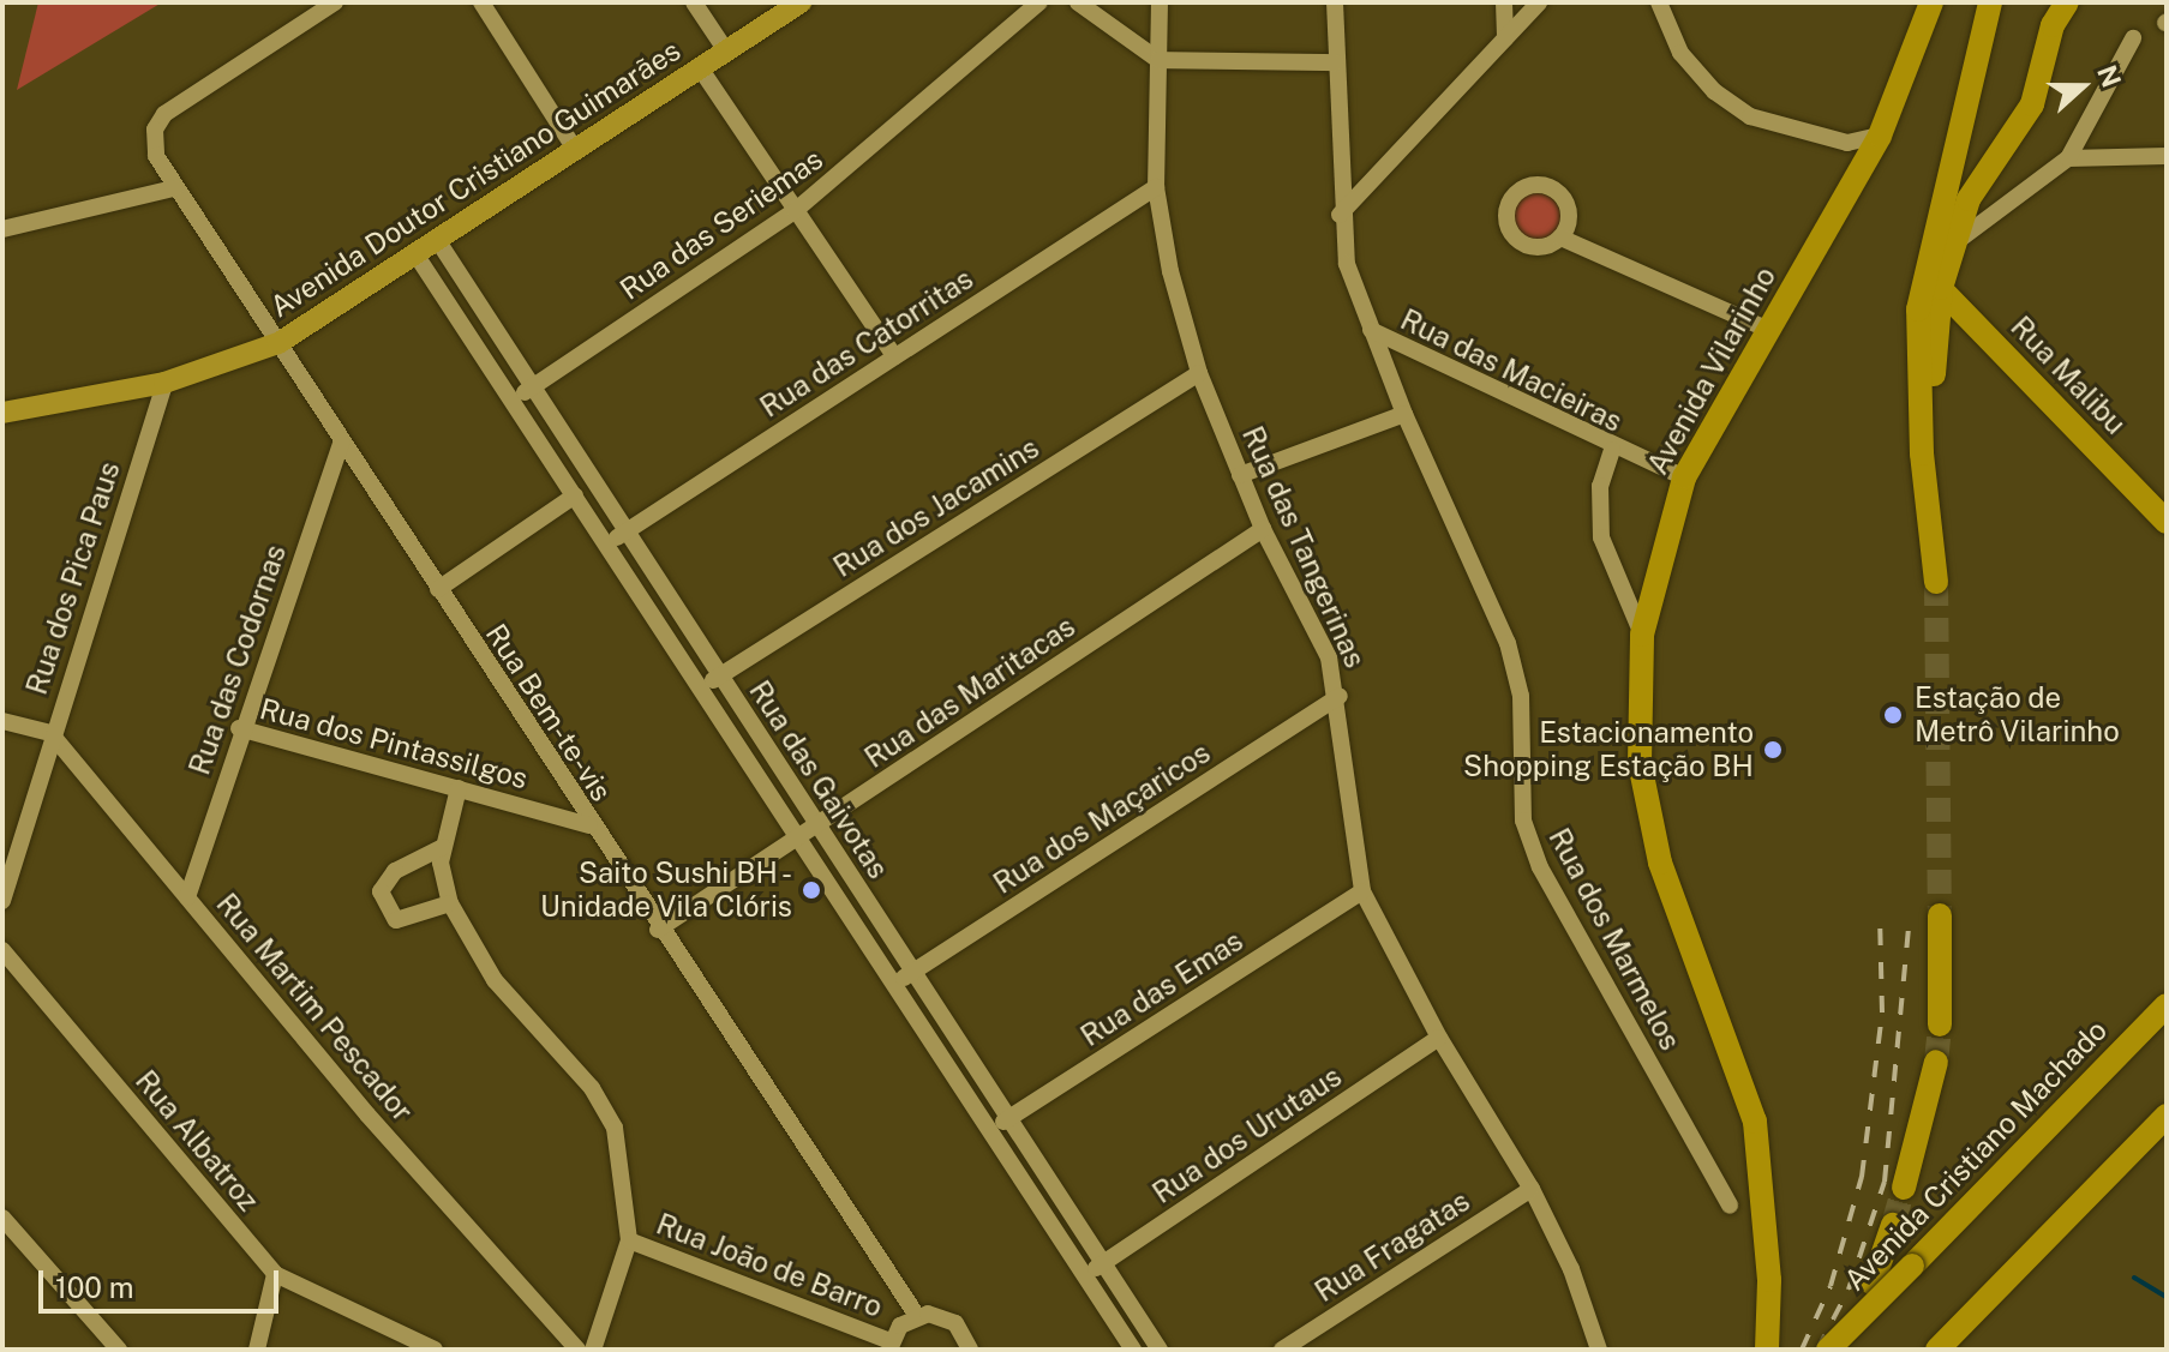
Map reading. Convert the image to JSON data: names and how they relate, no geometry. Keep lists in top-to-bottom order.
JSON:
{
  "streets": {
    "highway": ["Avenida Vilarinho", "Rua Malibu", "Avenida Cristiano Machado"],
    "main road": ["Avenida Doutor Cristiano Guimarães"],
    "street": [
      "Rua das Seriemas",
      "Rua das Catorritas",
      "Rua das Macieiras",
      "Rua dos Jacamins",
      "Rua das Tangerinas",
      "Rua dos Pica Paus",
      "Rua das Codornas",
      "Rua das Maritacas",
      "Rua Bem-te-vis",
      "Rua dos Pintassilgos",
      "Rua das Gaivotas",
      "Rua dos Maçaricos",
      "Rua dos Marmelos",
      "Rua das Emas",
      "Rua Martim Pescador",
      "Rua dos Urutaus",
      "Rua Albatroz",
      "Rua Fragatas",
      "Rua João de Barro"
    ]
  },
  "crossings": [
    ["Avenida Doutor Cristiano Guimarães", "Rua dos Pica Paus"],
    ["Avenida Doutor Cristiano Guimarães", "Rua Bem-te-vis"],
    ["Avenida Doutor Cristiano Guimarães", "Rua das Gaivotas"],
    ["Rua das Seriemas", "Rua das Gaivotas"],
    ["Rua das Catorritas", "Rua das Tangerinas"],
    ["Rua das Catorritas", "Rua das Gaivotas"],
    ["Rua das Macieiras", "Avenida Vilarinho"],
    ["Rua das Macieiras", "Rua dos Marmelos"],
    ["Rua dos Jacamins", "Rua das Tangerinas"],
    ["Rua dos Jacamins", "Rua das Gaivotas"],
    ["Rua das Tangerinas", "Rua das Maritacas"],
    ["Rua das Tangerinas", "Rua dos Maçaricos"],
    ["Rua das Tangerinas", "Rua das Emas"],
    ["Rua das Tangerinas", "Rua dos Urutaus"],
    ["Rua das Tangerinas", "Rua Fragatas"],
    ["Rua dos Pica Paus", "Rua Martim Pescador"],
    ["Rua das Codornas", "Rua Bem-te-vis"],
    ["Rua das Codornas", "Rua dos Pintassilgos"],
    ["Rua das Codornas", "Rua Martim Pescador"],
    ["Rua das Maritacas", "Rua Bem-te-vis"],
    ["Rua das Maritacas", "Rua das Gaivotas"],
    ["Rua Bem-te-vis", "Rua dos Pintassilgos"],
    ["Rua das Gaivotas", "Rua dos Maçaricos"],
    ["Rua das Gaivotas", "Rua das Emas"],
    ["Rua das Gaivotas", "Rua dos Urutaus"]
  ],
  "places": ["Estação de Metrô Vilarinho", "Estacionamento Shopping Estação BH", "Saito Sushi BH - Unidade Vila Clóris"],
  "scale_bar": "100 m",
  "north": "right"
}
